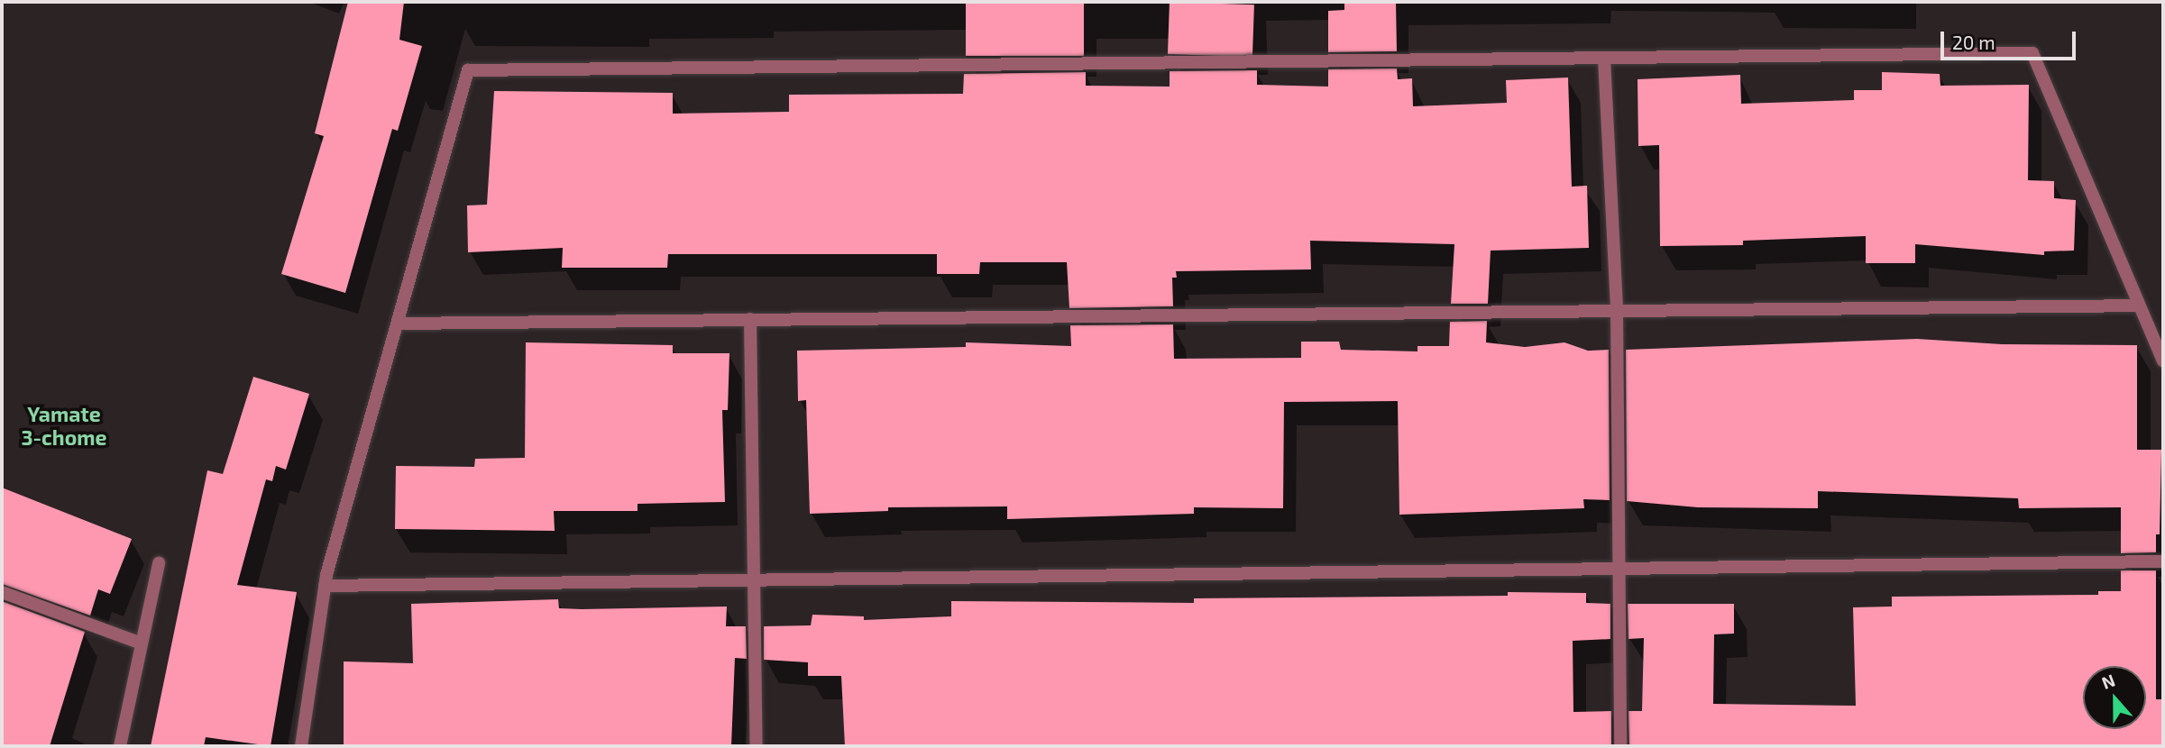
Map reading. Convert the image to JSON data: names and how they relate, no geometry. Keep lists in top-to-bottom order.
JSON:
{
  "districts": ["Yamate 3-chome"],
  "scale_bar": "20 m",
  "north": "top"
}
